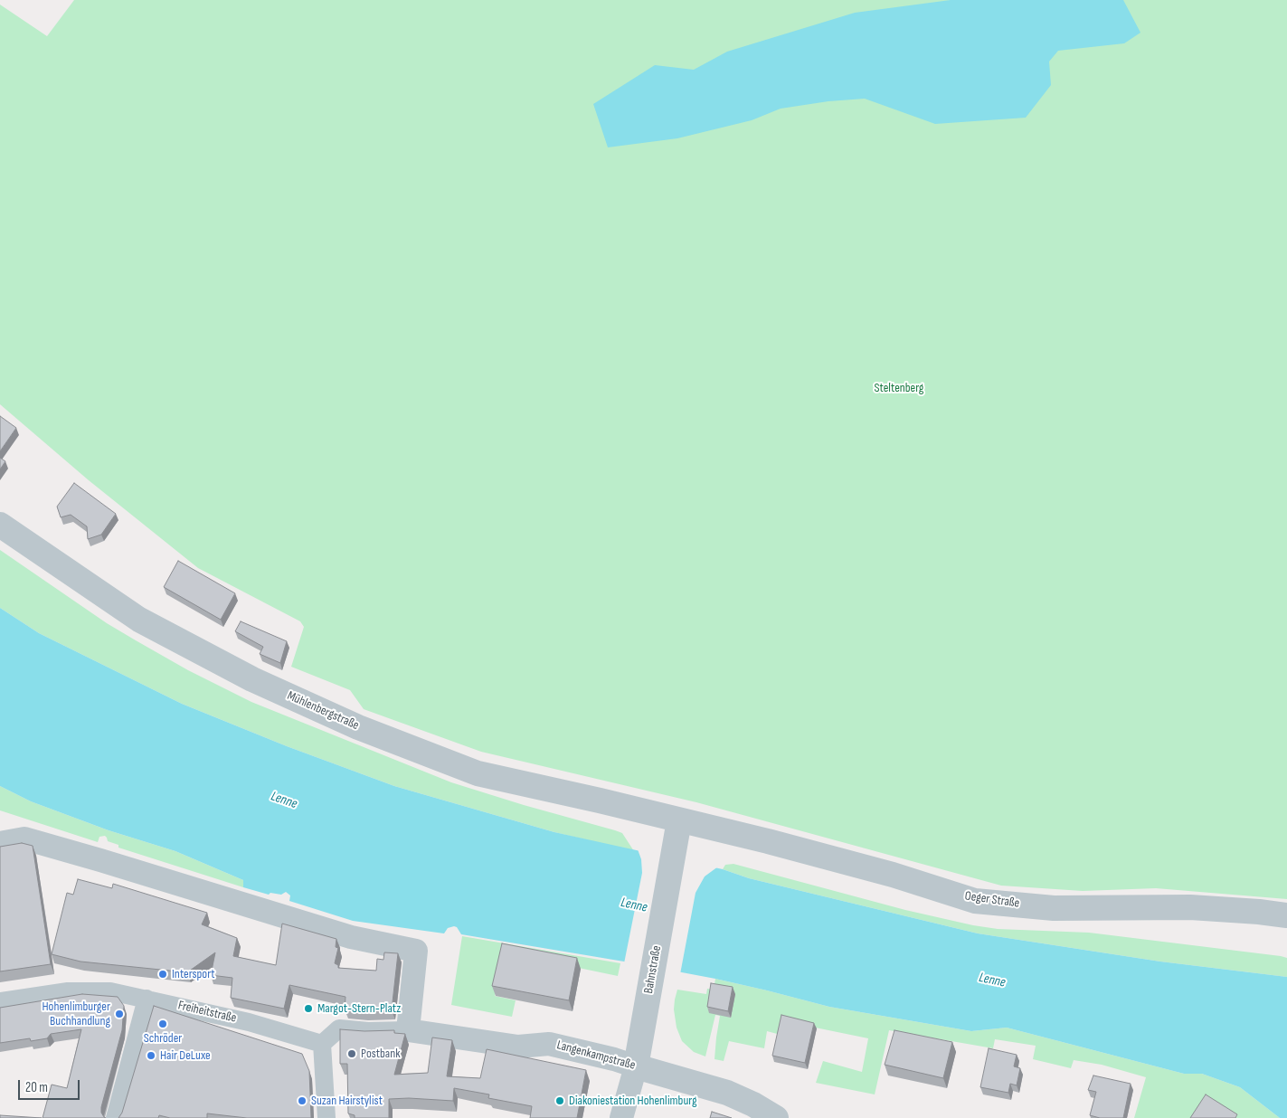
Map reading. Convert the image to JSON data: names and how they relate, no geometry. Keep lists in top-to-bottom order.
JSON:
{
  "streets": {
    "street": [
      "Mühlenbergstraße",
      "Oeger Straße",
      "Bahnstraße",
      "Freiheitstraße",
      "Langenkampstraße"
    ]
  },
  "crossings": [
    ["Mühlenbergstraße", "Oeger Straße"],
    ["Mühlenbergstraße", "Bahnstraße"],
    ["Oeger Straße", "Bahnstraße"],
    ["Bahnstraße", "Langenkampstraße"]
  ],
  "water": ["Lenne"],
  "parks": ["Steltenberg"],
  "places": [
    "Intersport",
    "Margot-Stern-Platz",
    "Hohenlimburger Buchhandlung",
    "Schröder",
    "Postbank",
    "Hair DeLuxe",
    "Suzan Hairstylist",
    "Diakoniestation Hohenlimburg"
  ],
  "scale_bar": "20 m"
}
